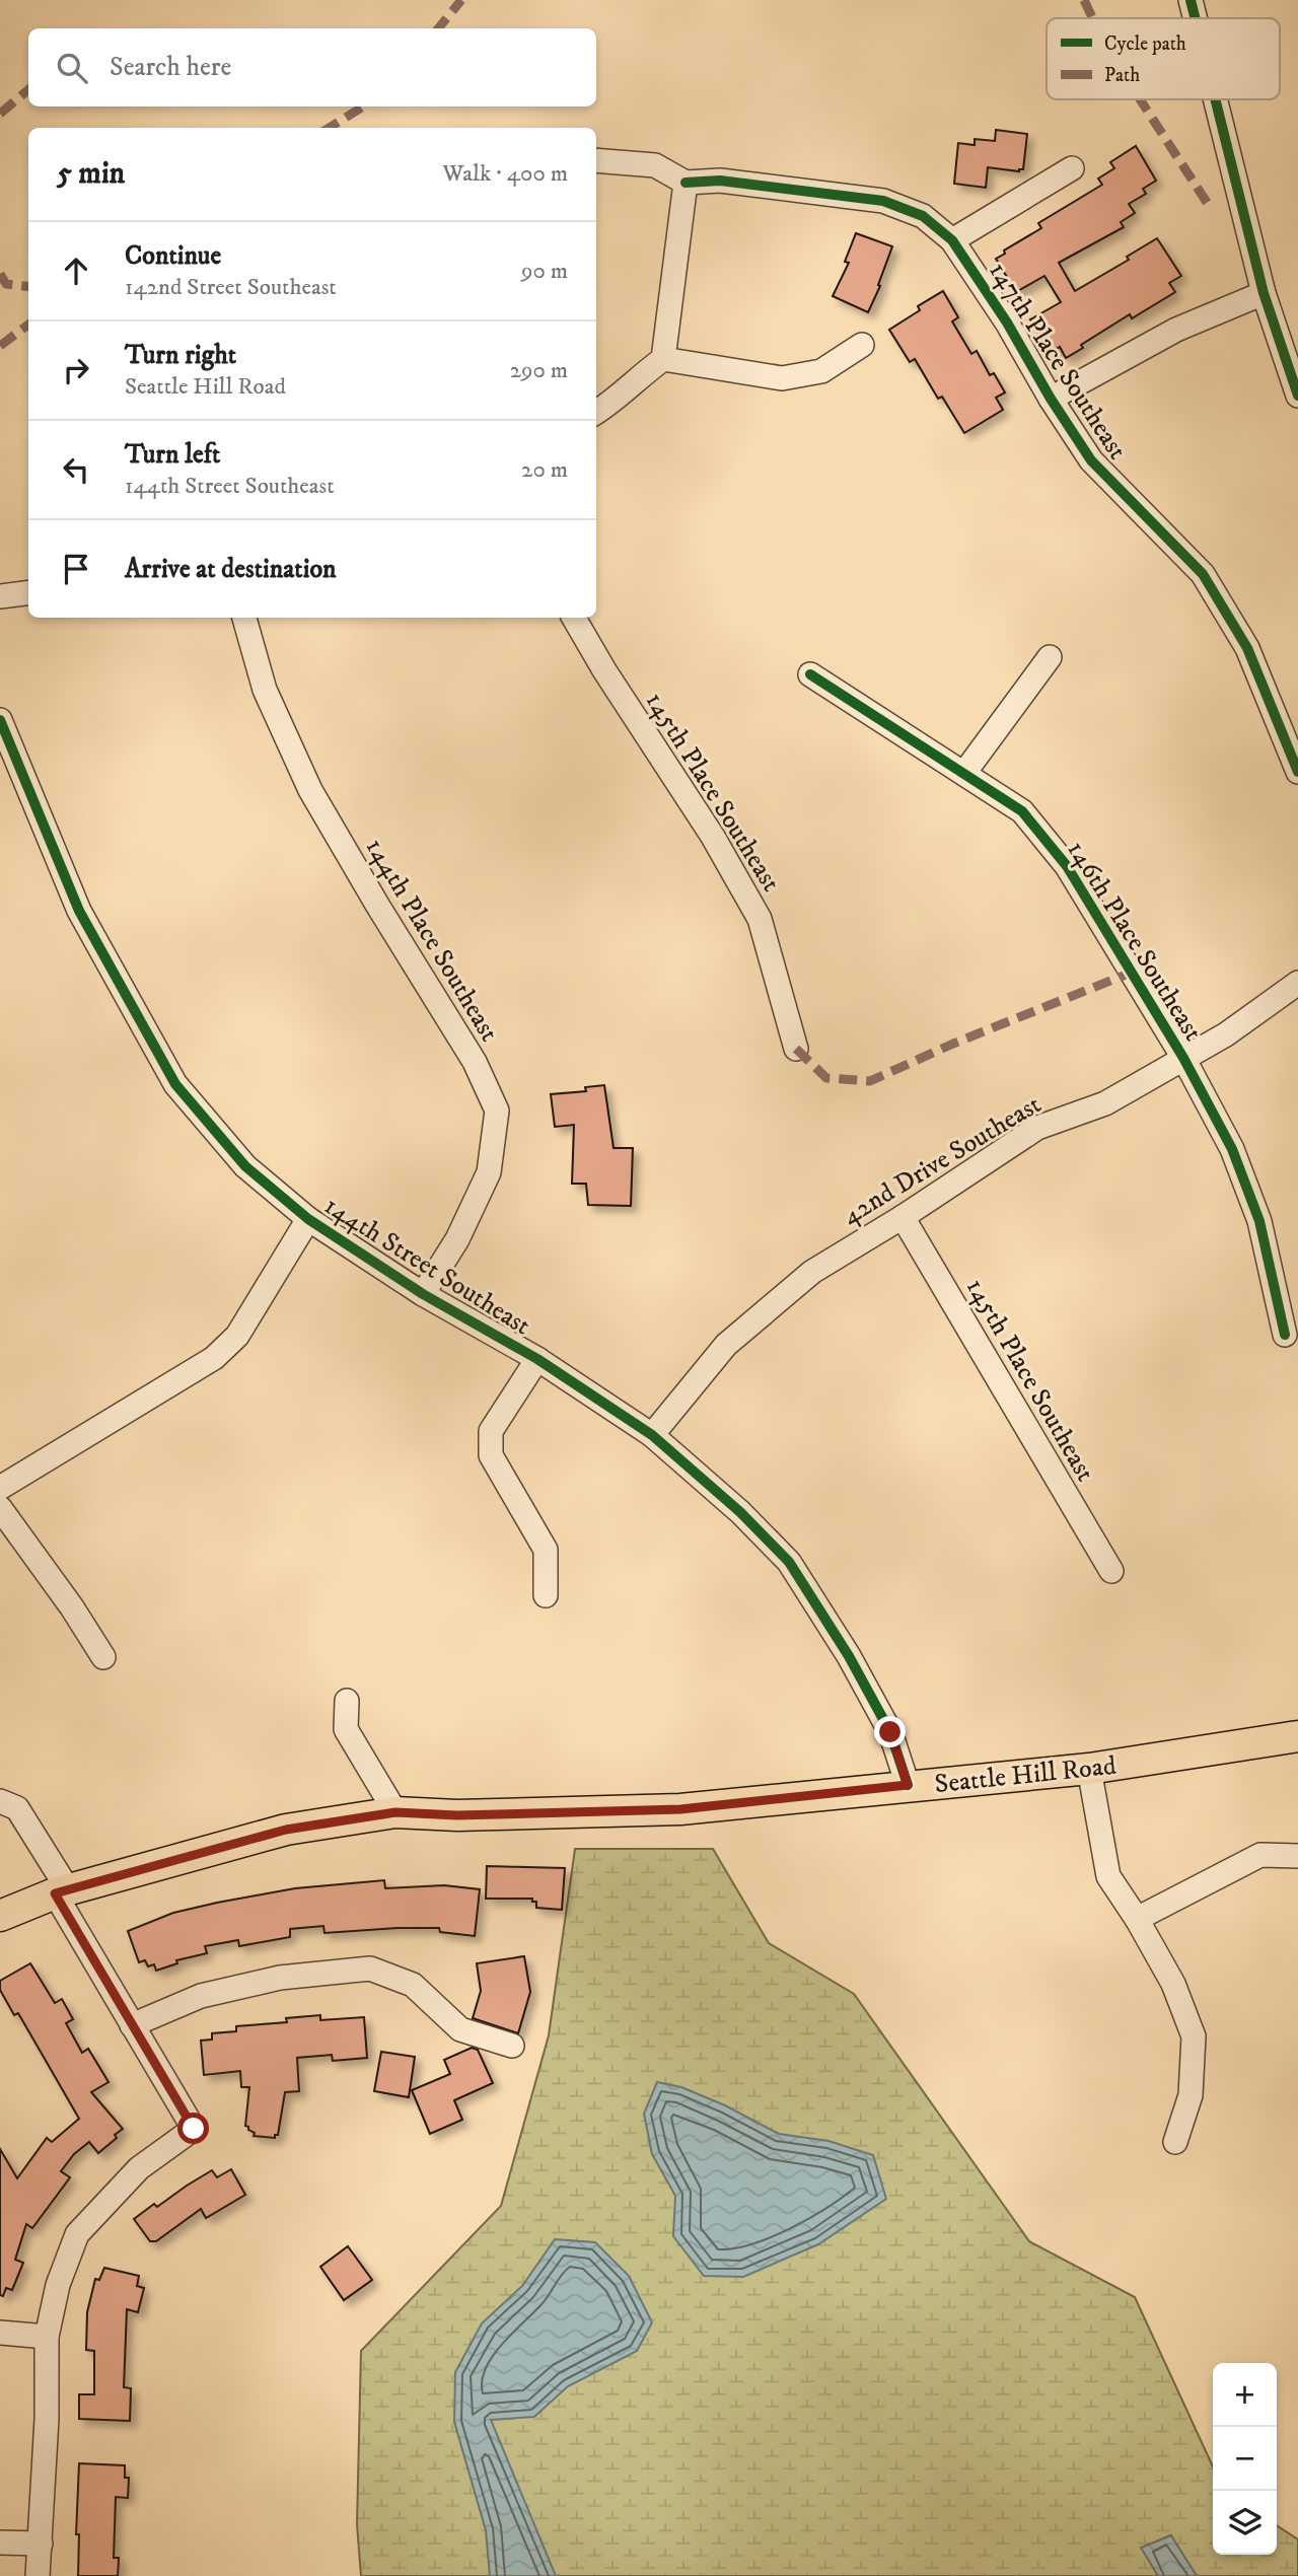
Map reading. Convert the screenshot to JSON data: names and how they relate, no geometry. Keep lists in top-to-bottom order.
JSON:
{
  "streets": {
    "main road": ["Seattle Hill Road"],
    "street": [
      "147th Place Southeast",
      "145th Place Southeast",
      "144th Place Southeast",
      "146th Place Southeast",
      "42nd Drive Southeast",
      "144th Street Southeast"
    ]
  },
  "crossings": [
    ["145th Place Southeast", "42nd Drive Southeast"],
    ["144th Place Southeast", "144th Street Southeast"],
    ["146th Place Southeast", "42nd Drive Southeast"],
    ["42nd Drive Southeast", "144th Street Southeast"],
    ["144th Street Southeast", "Seattle Hill Road"]
  ],
  "legend": ["Cycle path", "Path"],
  "page": {
    "search": "Search here",
    "heading": ["5 min", "Walk · 400 m"],
    "list": [
      ["Continue", "142nd Street Southeast", "90 m"],
      ["Turn right", "Seattle Hill Road", "290 m"],
      ["Turn left", "144th Street Southeast", "20 m"],
      "Arrive at destination"
    ],
    "map_buttons": ["+", "−"]
  }
}
